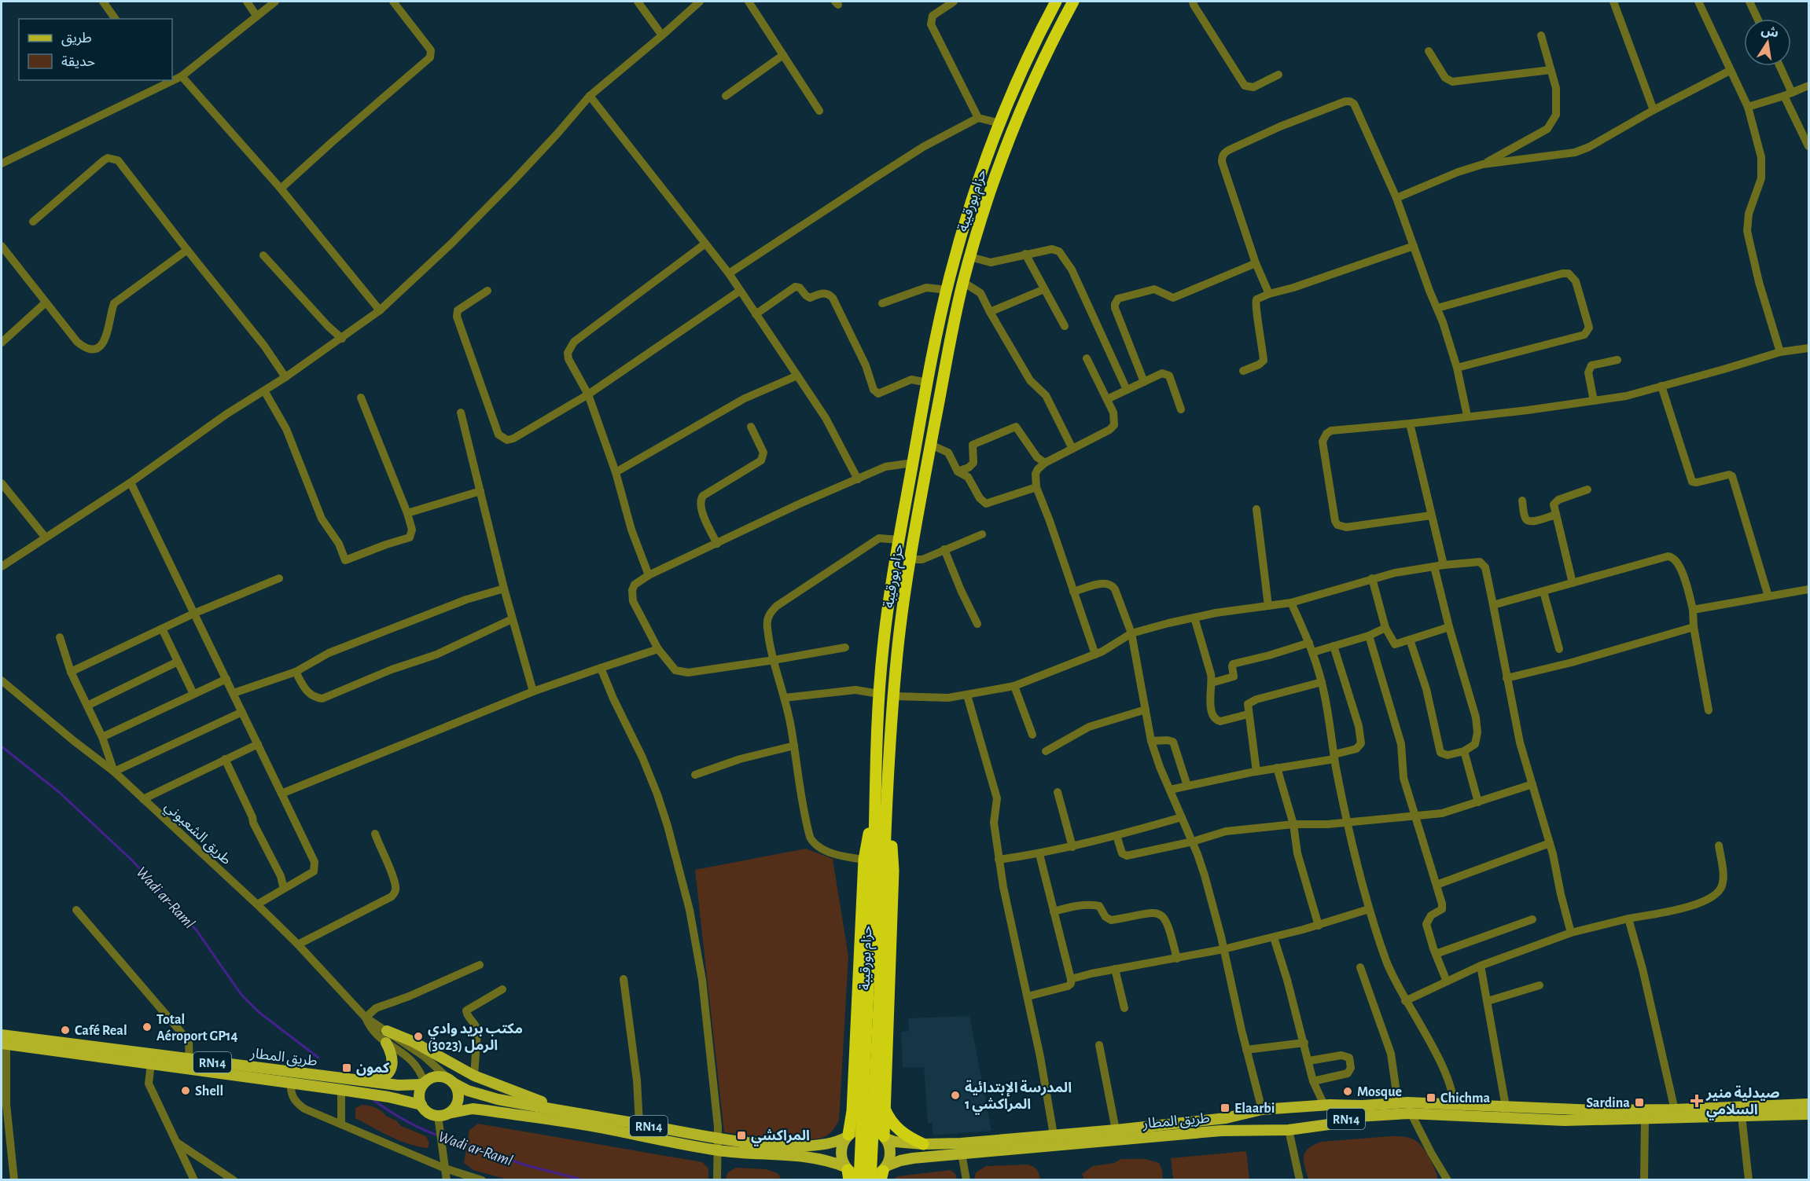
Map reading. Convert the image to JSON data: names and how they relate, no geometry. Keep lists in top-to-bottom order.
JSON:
{
  "streets": {
    "highway": ["حزام بورقيبة"],
    "main road": ["طريق المطار", "RN14"],
    "street": ["طريق الشعبوني"]
  },
  "crossings": [
    ["طريق الشعبوني", "طريق المطار"],
    ["طريق الشعبوني", "RN14"],
    ["طريق المطار", "RN14"]
  ],
  "water": ["Wadi ar-Raml"],
  "places": {
    "other": [
      "Total Aéroport GP14",
      "Café Real",
      "مكتب بريد وادي الرمل (3023)",
      "Shell",
      "Mosque",
      "المدرسة الإبتدائية المراكشي 1"
    ],
    "transit": [
      "كمون",
      "Chichma",
      "Sardina",
      "Elaarbi",
      "المراكشي"
    ],
    "health": ["صيدلية منير السلامي"]
  },
  "legend": ["طريق", "حديقة"],
  "north": "top"
}
